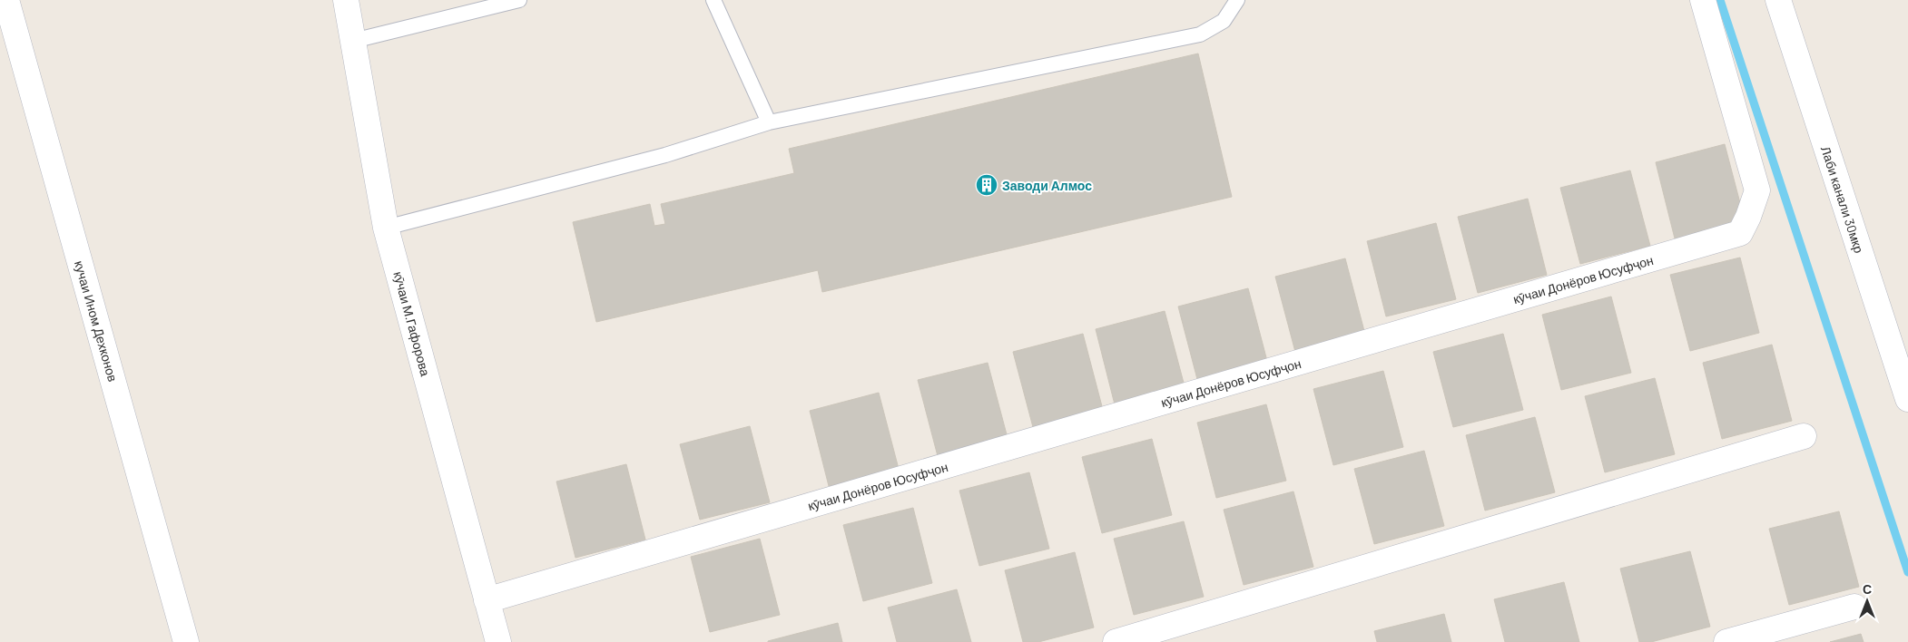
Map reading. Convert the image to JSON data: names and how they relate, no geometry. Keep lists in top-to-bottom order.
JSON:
{
  "streets": {
    "street": [
      "Лаби канали 30мкр",
      "кӯчаи Донёров Юсуфҷон",
      "кучаи Ином Дехконов",
      "кӯчаи М.Гафорова"
    ]
  },
  "crossings": [
    ["кӯчаи Донёров Юсуфҷон", "кӯчаи М.Гафорова"]
  ],
  "places": {
    "building": ["Заводи Алмос"]
  },
  "north": "top"
}
